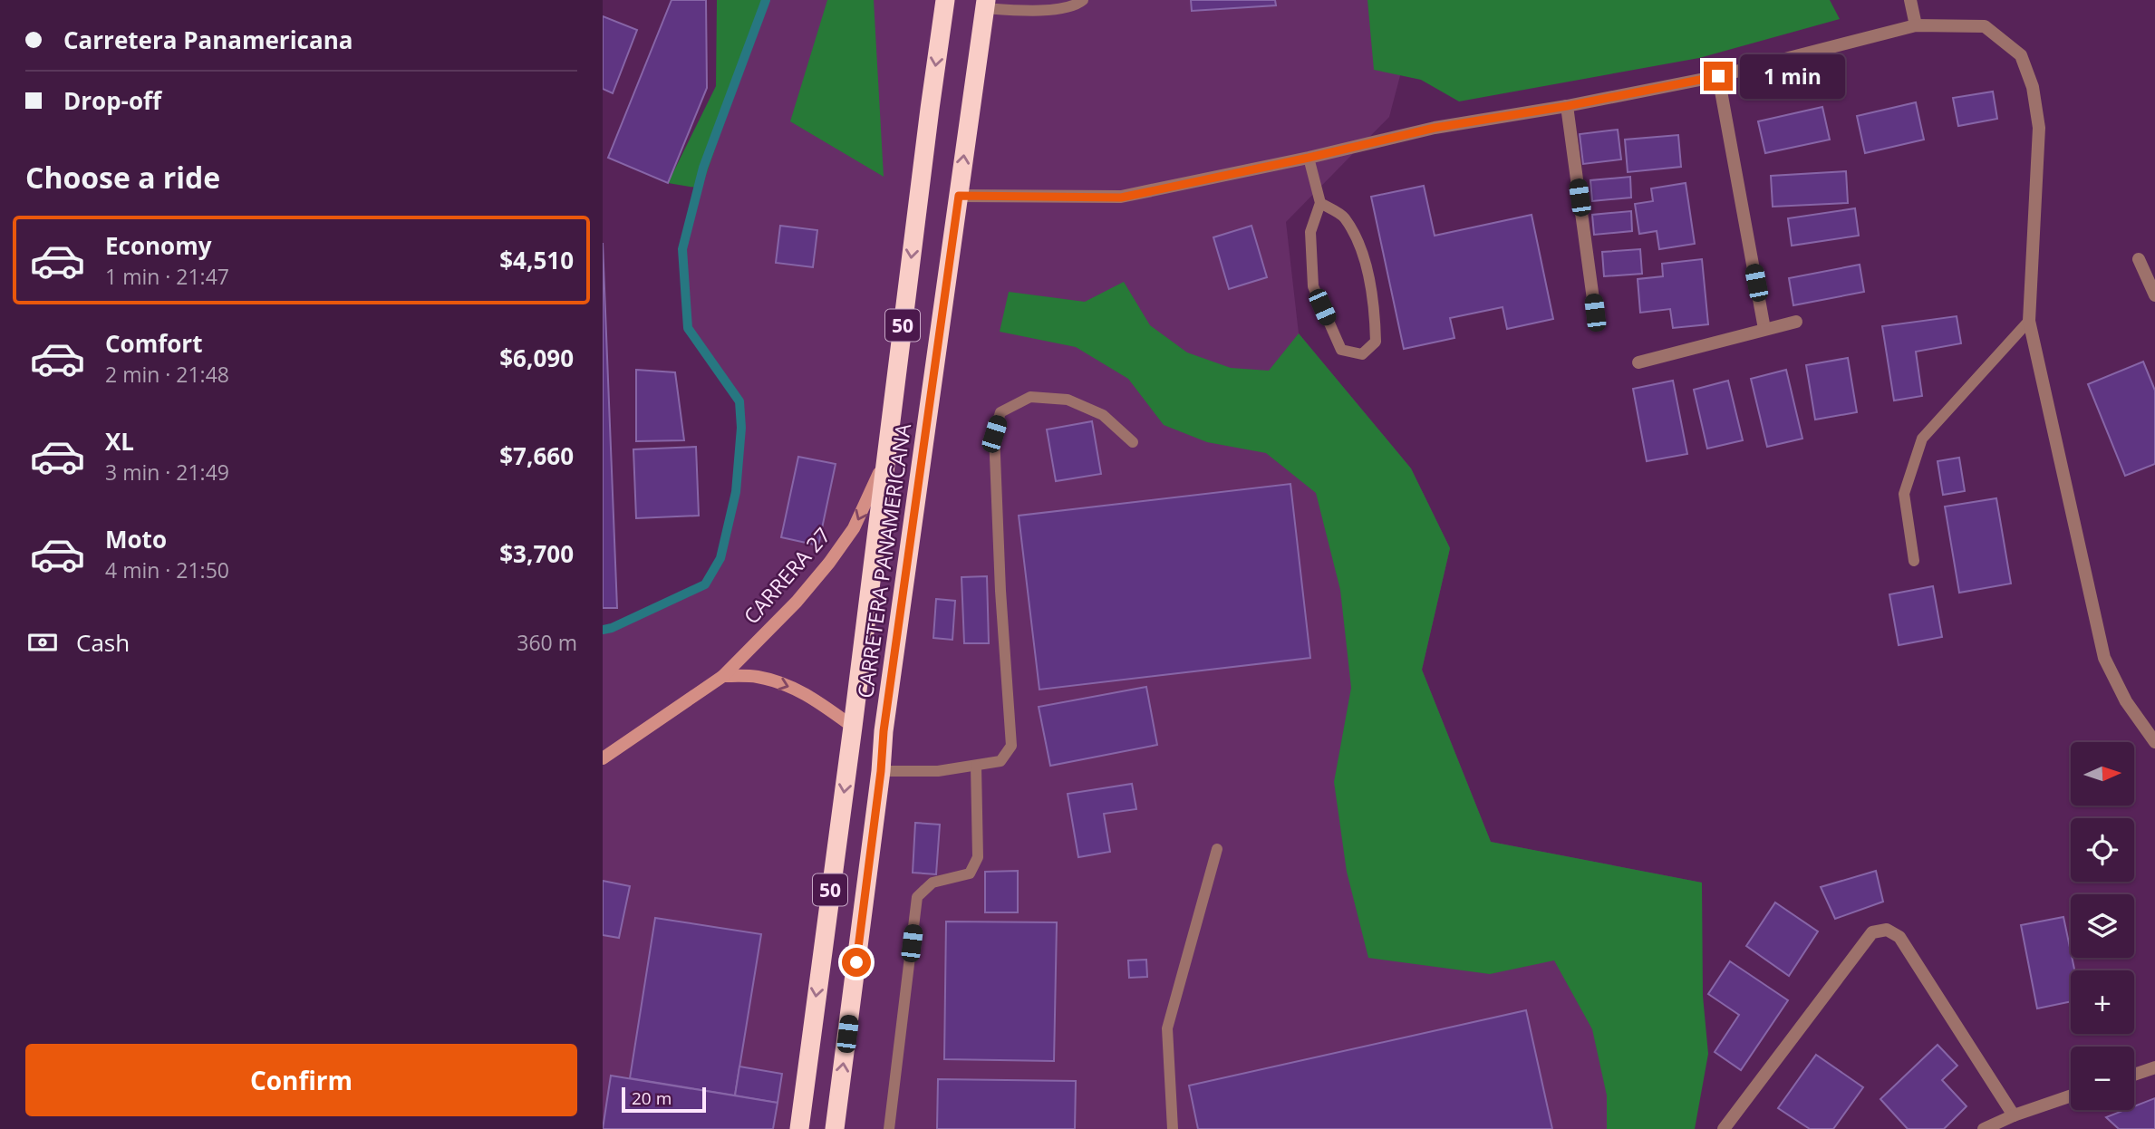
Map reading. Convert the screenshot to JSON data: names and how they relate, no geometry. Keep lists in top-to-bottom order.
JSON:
{
  "streets": {
    "highway": ["50", "CARRETERA PANAMERICANA"],
    "street": ["CARRERA 27"]
  },
  "crossings": [
    ["CARRETERA PANAMERICANA", "CARRERA 27"]
  ],
  "one_way": ["CARRERA 27"],
  "scale_bar": "20 m",
  "north": "right",
  "page": {
    "banner": ["Carretera Panamericana", "Drop-off"],
    "bubble": "1 min",
    "heading": "Choose a ride",
    "list": [
      {
        "name": "Economy",
        "note": "1 min · 21:47",
        "value": "$4,510"
      },
      {
        "name": "Comfort",
        "note": "2 min · 21:48",
        "value": "$6,090"
      },
      {
        "name": "XL",
        "note": "3 min · 21:49",
        "value": "$7,660"
      },
      {
        "name": "Moto",
        "note": "4 min · 21:50",
        "value": "$3,700"
      }
    ],
    "pay": ["Cash", "360 m"],
    "map_buttons": ["+", "−"],
    "buttons": "Confirm",
    "scale": "20 m"
  }
}
